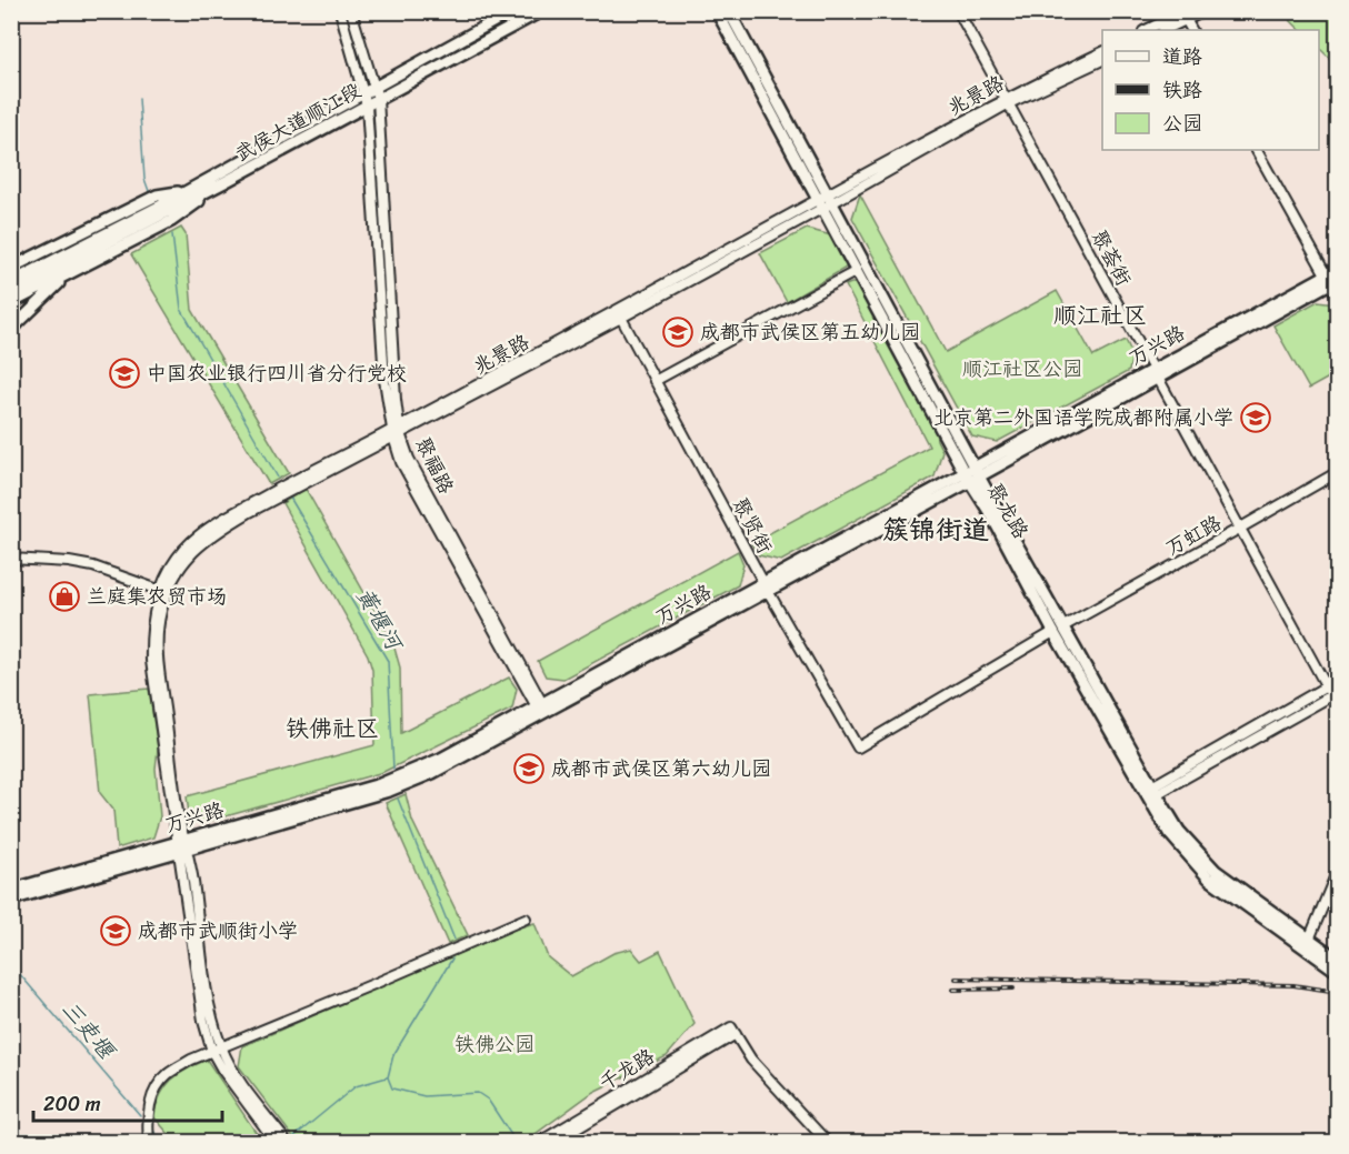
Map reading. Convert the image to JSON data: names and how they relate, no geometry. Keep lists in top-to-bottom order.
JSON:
{
  "streets": {
    "main road": ["武侯大道顺江段", "万兴路", "聚龙路"],
    "street": [
      "兆景路",
      "聚荟街",
      "聚福路",
      "聚贤街",
      "万虹路",
      "千龙路"
    ]
  },
  "crossings": [
    ["兆景路", "聚荟街"],
    ["兆景路", "万兴路"],
    ["兆景路", "聚福路"],
    ["兆景路", "聚龙路"],
    ["兆景路", "聚贤街"],
    ["武侯大道顺江段", "聚福路"],
    ["聚荟街", "万兴路"],
    ["聚荟街", "万虹路"],
    ["万兴路", "聚福路"],
    ["万兴路", "聚龙路"],
    ["万兴路", "聚贤街"],
    ["聚龙路", "聚贤街"],
    ["聚龙路", "万虹路"]
  ],
  "districts": ["顺江社区", "簇锦街道", "铁佛社区"],
  "water": ["黄堰河", "三吏堰"],
  "parks": ["顺江社区公园", "铁佛公园"],
  "places": {
    "school or university": [
      "成都市武侯区第五幼儿园",
      "中国农业银行四川省分行党校",
      "北京第二外国语学院成都附属小学",
      "成都市武侯区第六幼儿园",
      "成都市武顺街小学"
    ],
    "shop": ["兰庭集农贸市场"]
  },
  "legend": ["道路", "铁路", "公园"],
  "scale_bar": "200 m"
}
